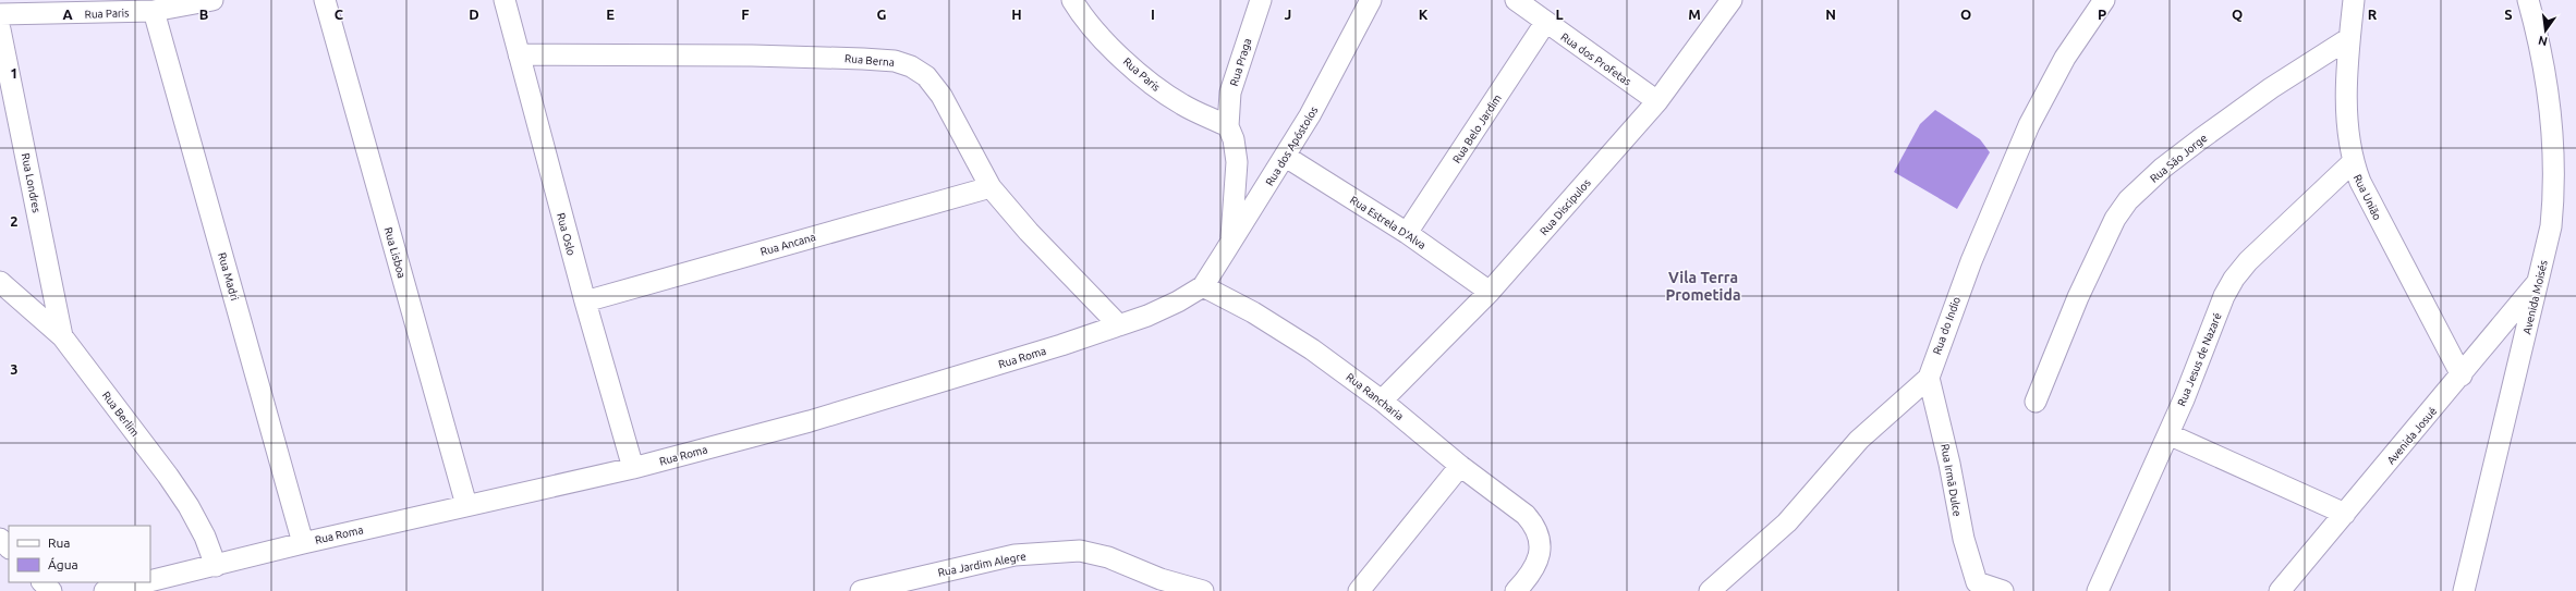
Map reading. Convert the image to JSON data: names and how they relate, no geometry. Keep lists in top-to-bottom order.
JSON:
{
  "streets": {
    "street": [
      "Rua Paris",
      "Rua dos Profetas",
      "Rua Berna",
      "Rua Praga",
      "Rua Belo Jardim",
      "Rua dos Apóstolos",
      "Rua São Jorge",
      "Rua Londres",
      "Rua União",
      "Rua Discipulos",
      "Rua Estrela D'Alva",
      "Rua Oslo",
      "Rua Ancana",
      "Rua Lisboa",
      "Rua Madri",
      "Avenida Moisés",
      "Rua do Indio",
      "Rua Roma",
      "Rua Jesus de Nazaré",
      "Rua Rancharia",
      "Rua Berlim",
      "Avenida Josué",
      "Rua Irmã Dulce",
      "Rua Jardim Alegre"
    ]
  },
  "crossings": [
    ["Rua Paris", "Rua Praga"],
    ["Rua Paris", "Rua Madri"],
    ["Rua dos Profetas", "Rua Belo Jardim"],
    ["Rua dos Profetas", "Rua Discipulos"],
    ["Rua Berna", "Rua Oslo"],
    ["Rua Berna", "Rua Ancana"],
    ["Rua Berna", "Rua Roma"],
    ["Rua Belo Jardim", "Rua Estrela D'Alva"],
    ["Rua dos Apóstolos", "Rua Estrela D'Alva"],
    ["Rua dos Apóstolos", "Rua Roma"],
    ["Rua dos Apóstolos", "Rua Rancharia"],
    ["Rua São Jorge", "Rua União"],
    ["Rua Londres", "Rua Berlim"],
    ["Rua União", "Rua Jesus de Nazaré"],
    ["Rua União", "Avenida Josué"],
    ["Rua Discipulos", "Rua Estrela D'Alva"],
    ["Rua Discipulos", "Rua Rancharia"],
    ["Rua Oslo", "Rua Ancana"],
    ["Rua Oslo", "Rua Roma"],
    ["Rua Lisboa", "Rua Roma"],
    ["Rua Madri", "Rua Roma"],
    ["Avenida Moisés", "Avenida Josué"],
    ["Rua do Indio", "Rua Irmã Dulce"],
    ["Rua Roma", "Rua Rancharia"],
    ["Rua Roma", "Rua Berlim"]
  ],
  "districts": ["Vila Terra Prometida"],
  "legend": ["Rua", "Água"],
  "north": "bottom",
  "grid": {
    "columns": [
      "A",
      "B",
      "C",
      "D",
      "E",
      "F",
      "G",
      "H",
      "I",
      "J",
      "K",
      "L",
      "M",
      "N",
      "O",
      "P",
      "Q",
      "R",
      "S"
    ],
    "rows": ["1", "2", "3"]
  }
}
